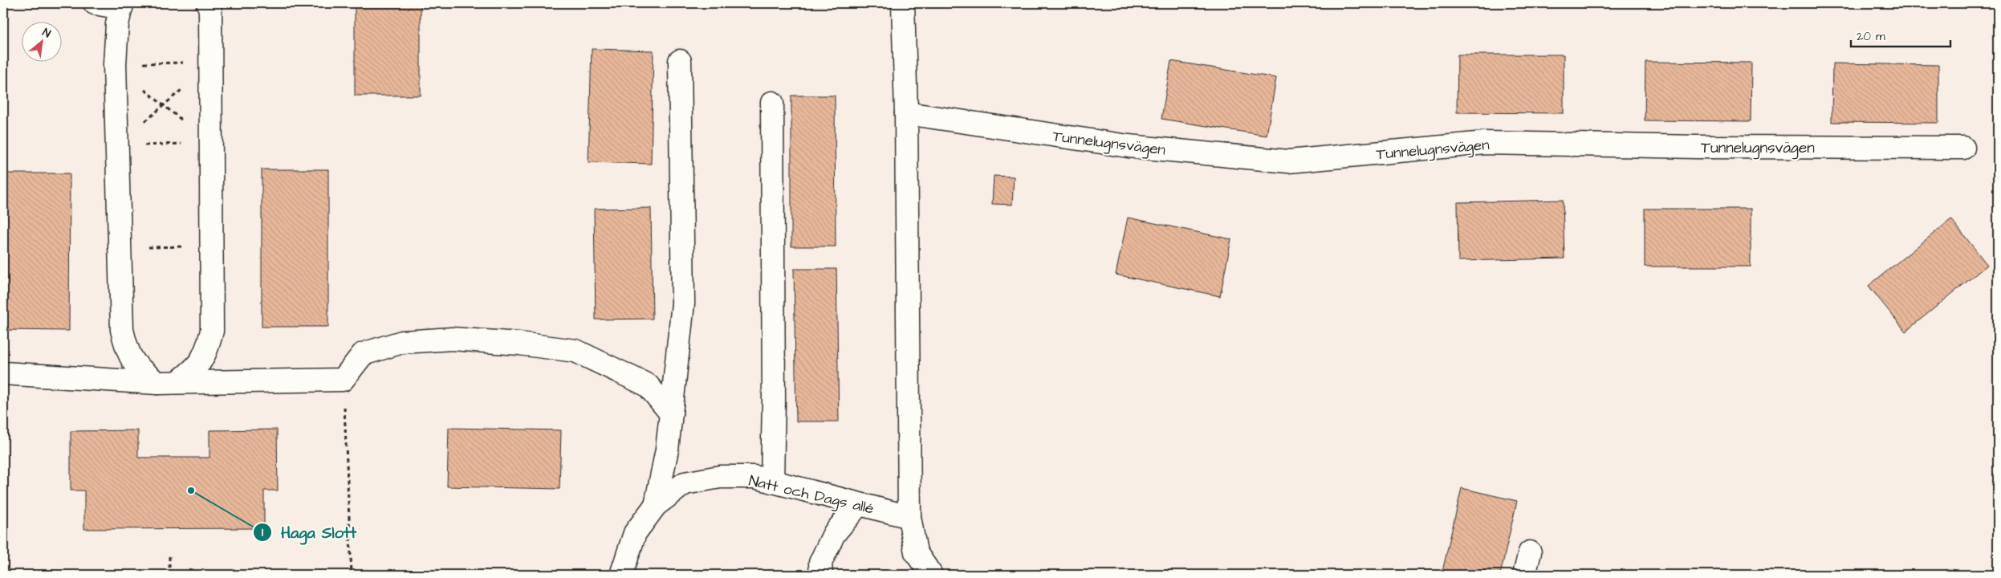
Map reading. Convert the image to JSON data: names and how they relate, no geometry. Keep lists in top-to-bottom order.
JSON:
{
  "streets": {
    "street": ["Tunnelugnsvägen", "Natt och Dags allé"]
  },
  "places": ["Haga Slott"],
  "scale_bar": "20 m",
  "north": "top right"
}
